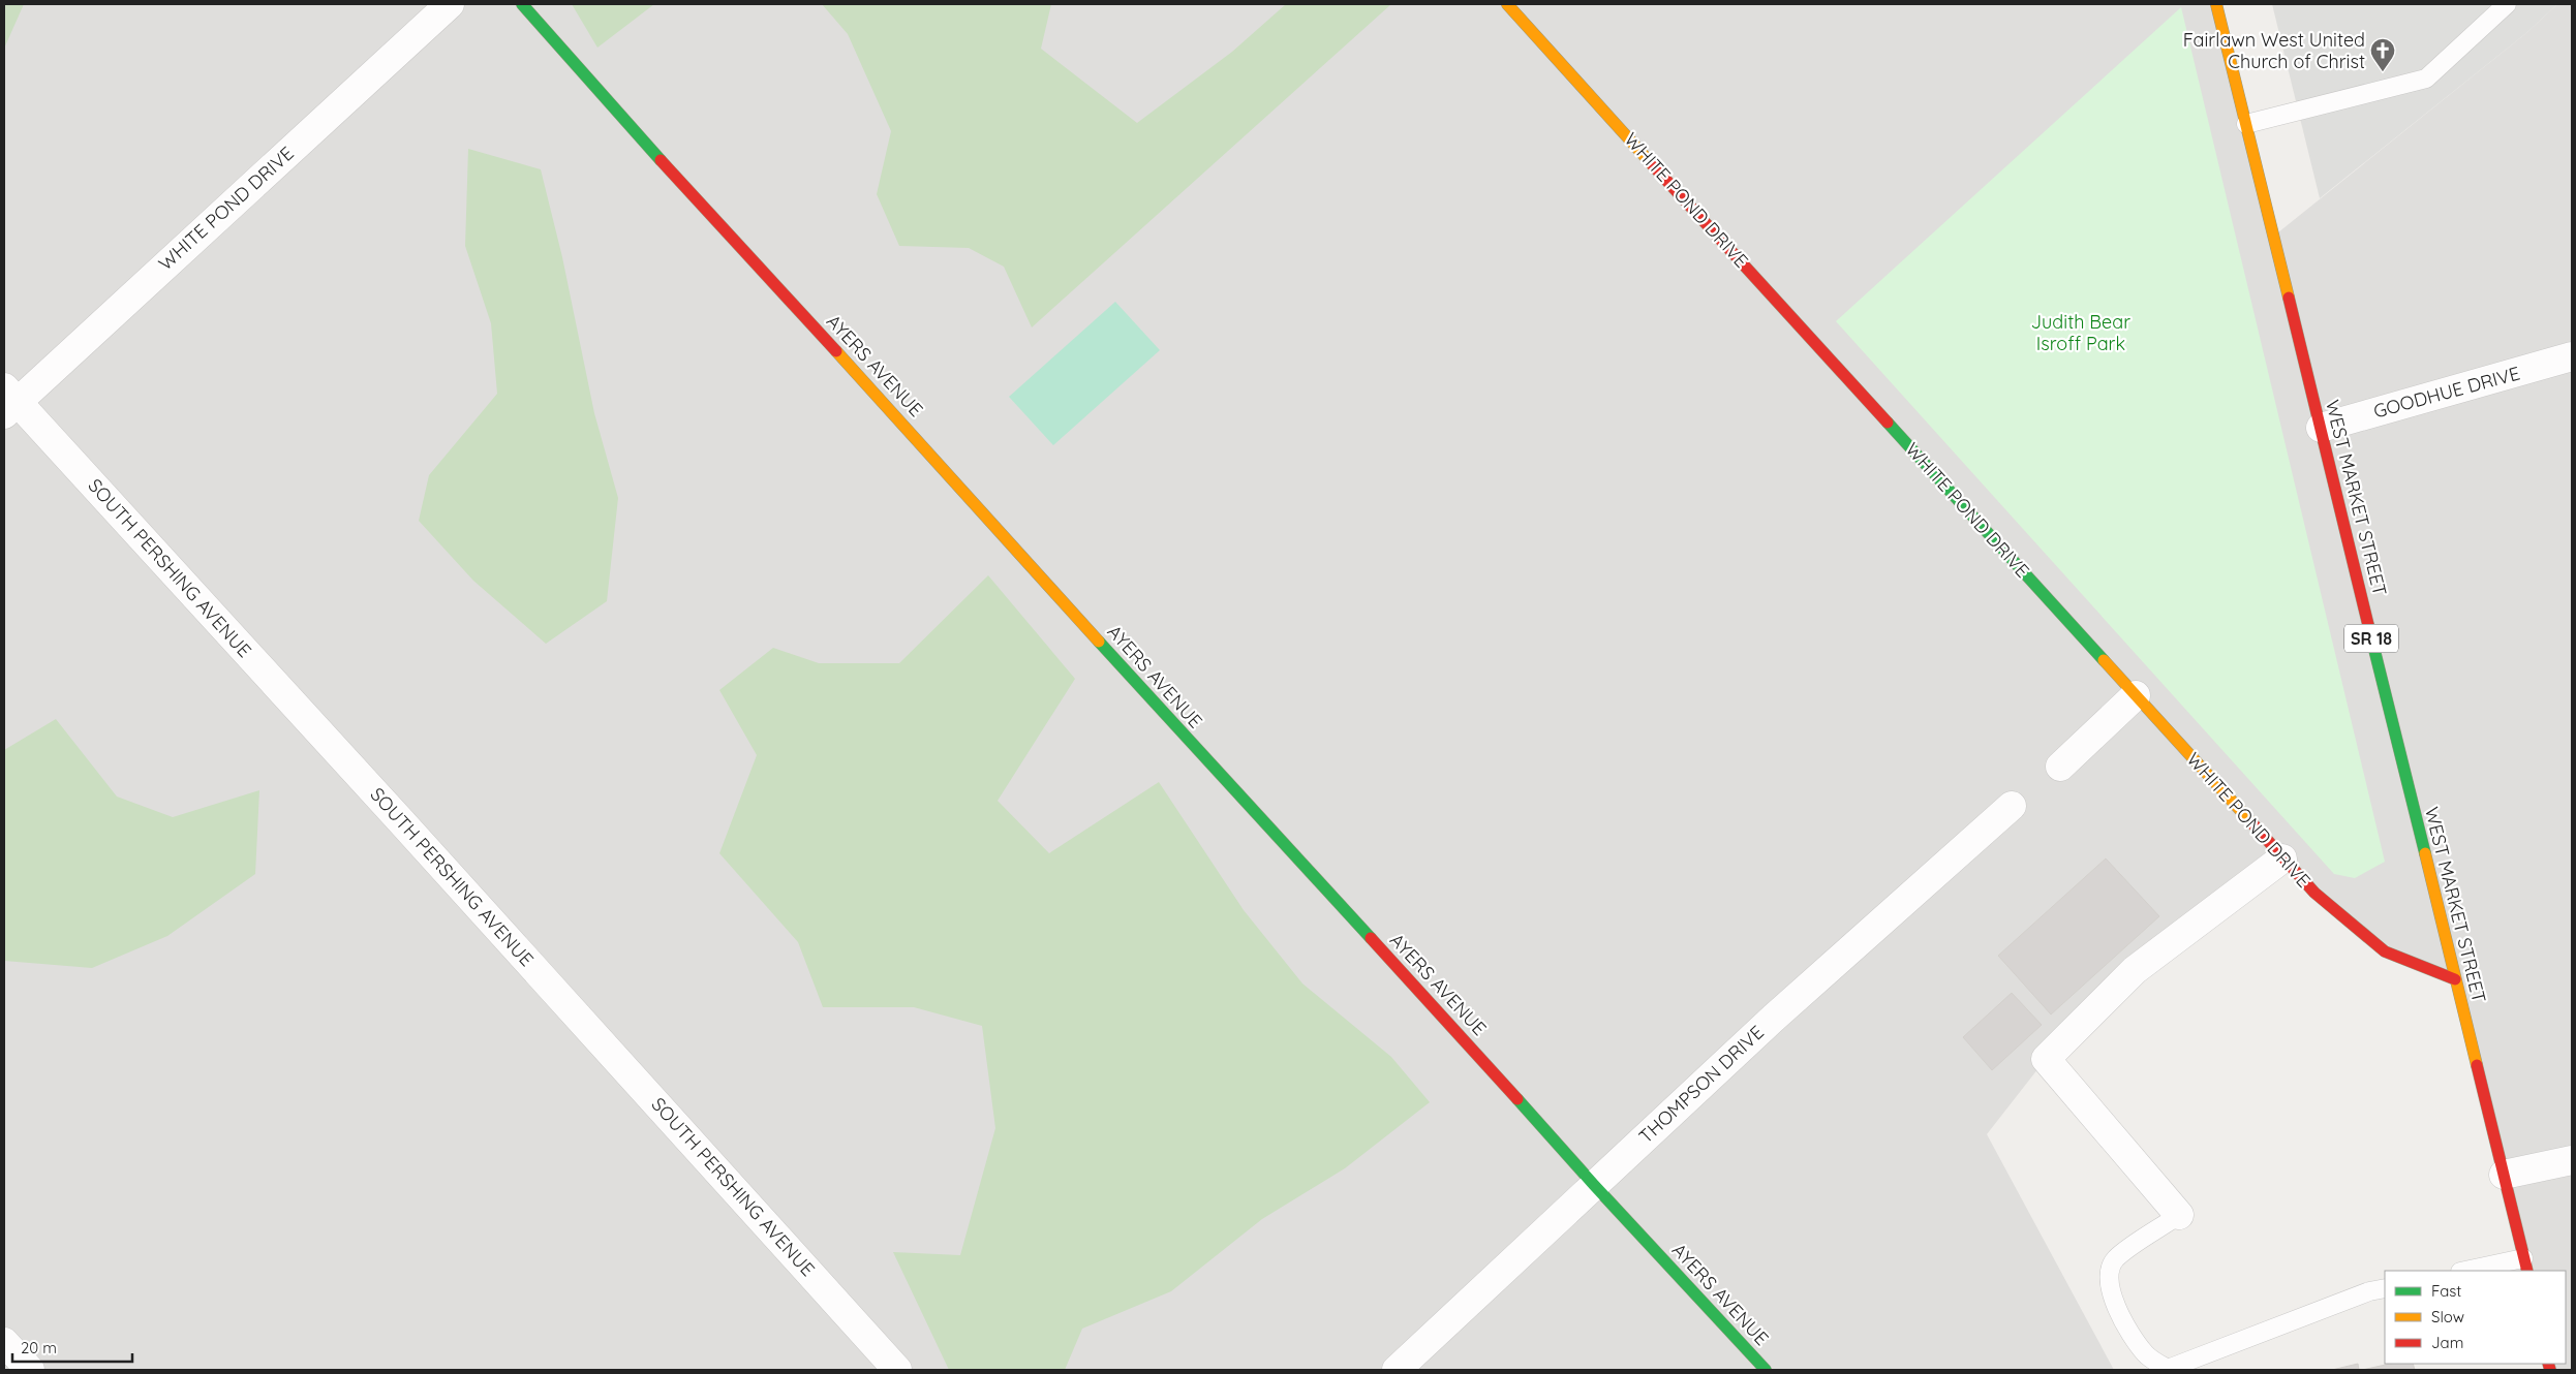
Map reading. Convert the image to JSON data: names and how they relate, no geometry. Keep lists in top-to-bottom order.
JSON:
{
  "streets": {
    "street": [
      "WHITE POND DRIVE",
      "AYERS AVENUE",
      "GOODHUE DRIVE",
      "WEST MARKET STREET",
      "SOUTH PERSHING AVENUE",
      "SR 18",
      "THOMPSON DRIVE"
    ]
  },
  "crossings": [
    ["WHITE POND DRIVE", "WEST MARKET STREET"],
    ["WHITE POND DRIVE", "SOUTH PERSHING AVENUE"],
    ["AYERS AVENUE", "THOMPSON DRIVE"],
    ["GOODHUE DRIVE", "WEST MARKET STREET"]
  ],
  "parks": ["Judith Bear Isroff Park"],
  "places": {
    "church": ["Fairlawn West United Church of Christ"]
  },
  "legend": ["Fast", "Slow", "Jam"],
  "scale_bar": "20 m"
}
